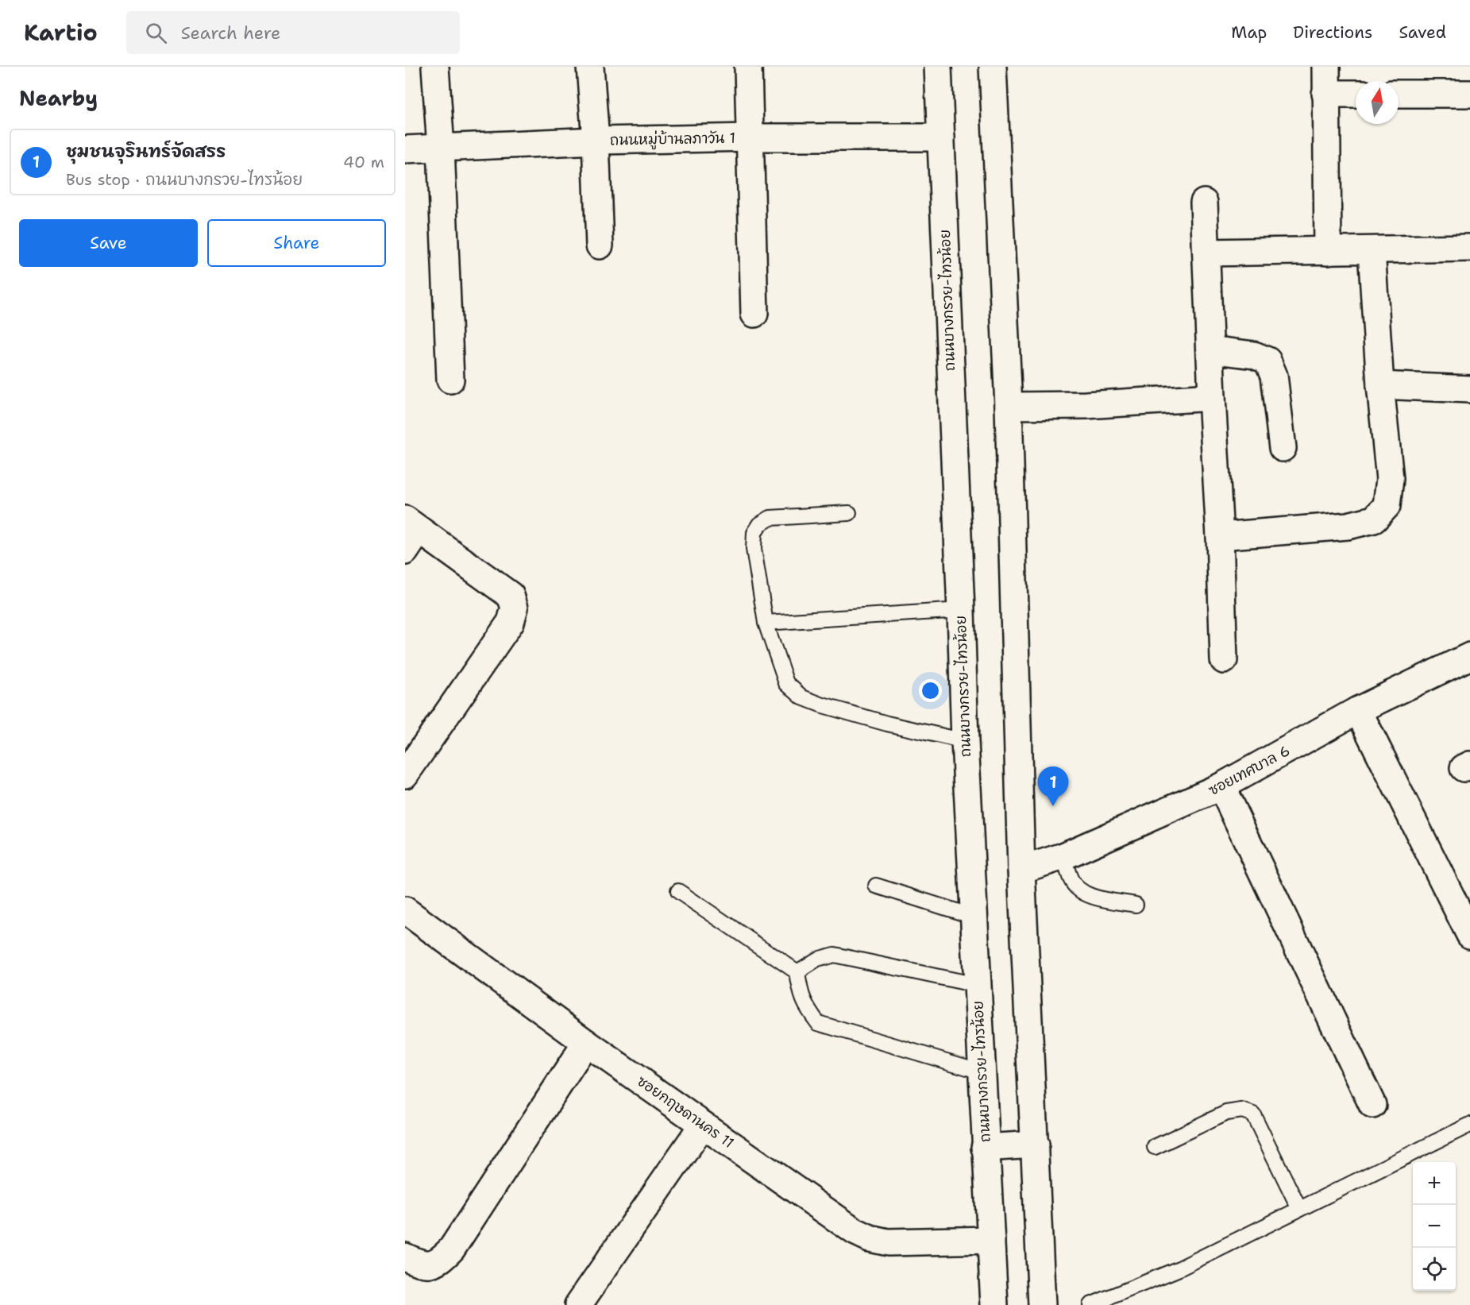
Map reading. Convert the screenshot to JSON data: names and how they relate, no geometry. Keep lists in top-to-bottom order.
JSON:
{
  "streets": {
    "street": [
      "ถนนหมู่บ้านลภาวัน 1",
      "ถนนบางกรวย-ไทรน้อย",
      "ซอยเทศบาล 6",
      "ซอยกฤษดานคร 11"
    ]
  },
  "crossings": [
    ["ถนนหมู่บ้านลภาวัน 1", "ถนนบางกรวย-ไทรน้อย"],
    ["ถนนบางกรวย-ไทรน้อย", "ซอยกฤษดานคร 11"]
  ],
  "north": "top",
  "page": {
    "header": "Kartio",
    "search": "Search here",
    "nav": ["Map", "Directions", "Saved"],
    "heading": "Nearby",
    "list": [
      {
        "mark": "1",
        "name": "ชุมชนจุรินทร์จัดสรร",
        "note": "Bus stop · ถนนบางกรวย-ไทรน้อย",
        "value": "40 m"
      }
    ],
    "buttons": ["Save", "Share"],
    "pins": "1",
    "map_buttons": ["+", "−"]
  }
}
